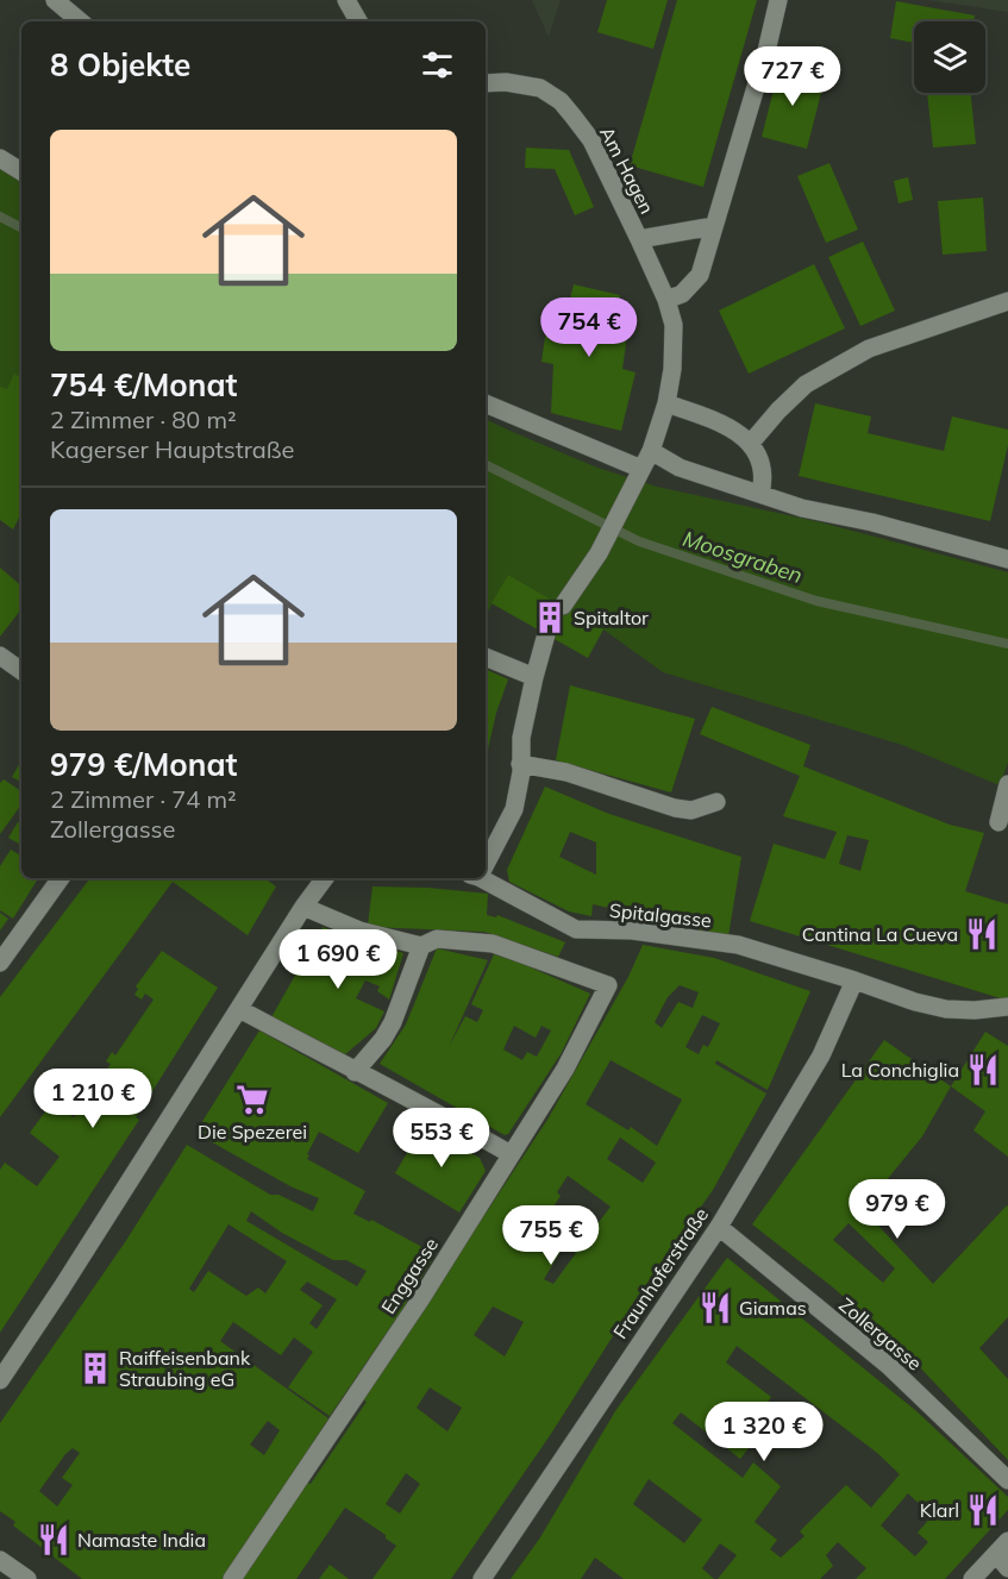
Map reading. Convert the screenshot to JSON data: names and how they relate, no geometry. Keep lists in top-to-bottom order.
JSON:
{
  "streets": {
    "street": [
      "Am Hagen",
      "Spitalgasse",
      "Fraunhoferstraße",
      "Enggasse",
      "Zollergasse"
    ]
  },
  "crossings": [
    ["Spitalgasse", "Fraunhoferstraße"],
    ["Fraunhoferstraße", "Zollergasse"]
  ],
  "water": ["Moosgraben"],
  "places": {
    "building": ["Spitaltor", "Raiffeisenbank Straubing eG"],
    "restaurant": [
      "Cantina La Cueva",
      "La Conchiglia",
      "Giamas",
      "Klarl",
      "Namaste India"
    ],
    "supermarket": ["Die Spezerei"]
  },
  "page": {
    "heading": "8 Objekte",
    "price": [
      "727 €",
      "754 €",
      "1 690 €",
      "1 210 €",
      "553 €",
      "979 €",
      "755 €",
      "1 320 €"
    ],
    "list": [
      {
        "name": "754 €/Monat",
        "note": "2 Zimmer · 80 m² · Kagerser Hauptstraße"
      },
      {
        "name": "979 €/Monat",
        "note": "2 Zimmer · 74 m² · Zollergasse"
      }
    ]
  }
}
